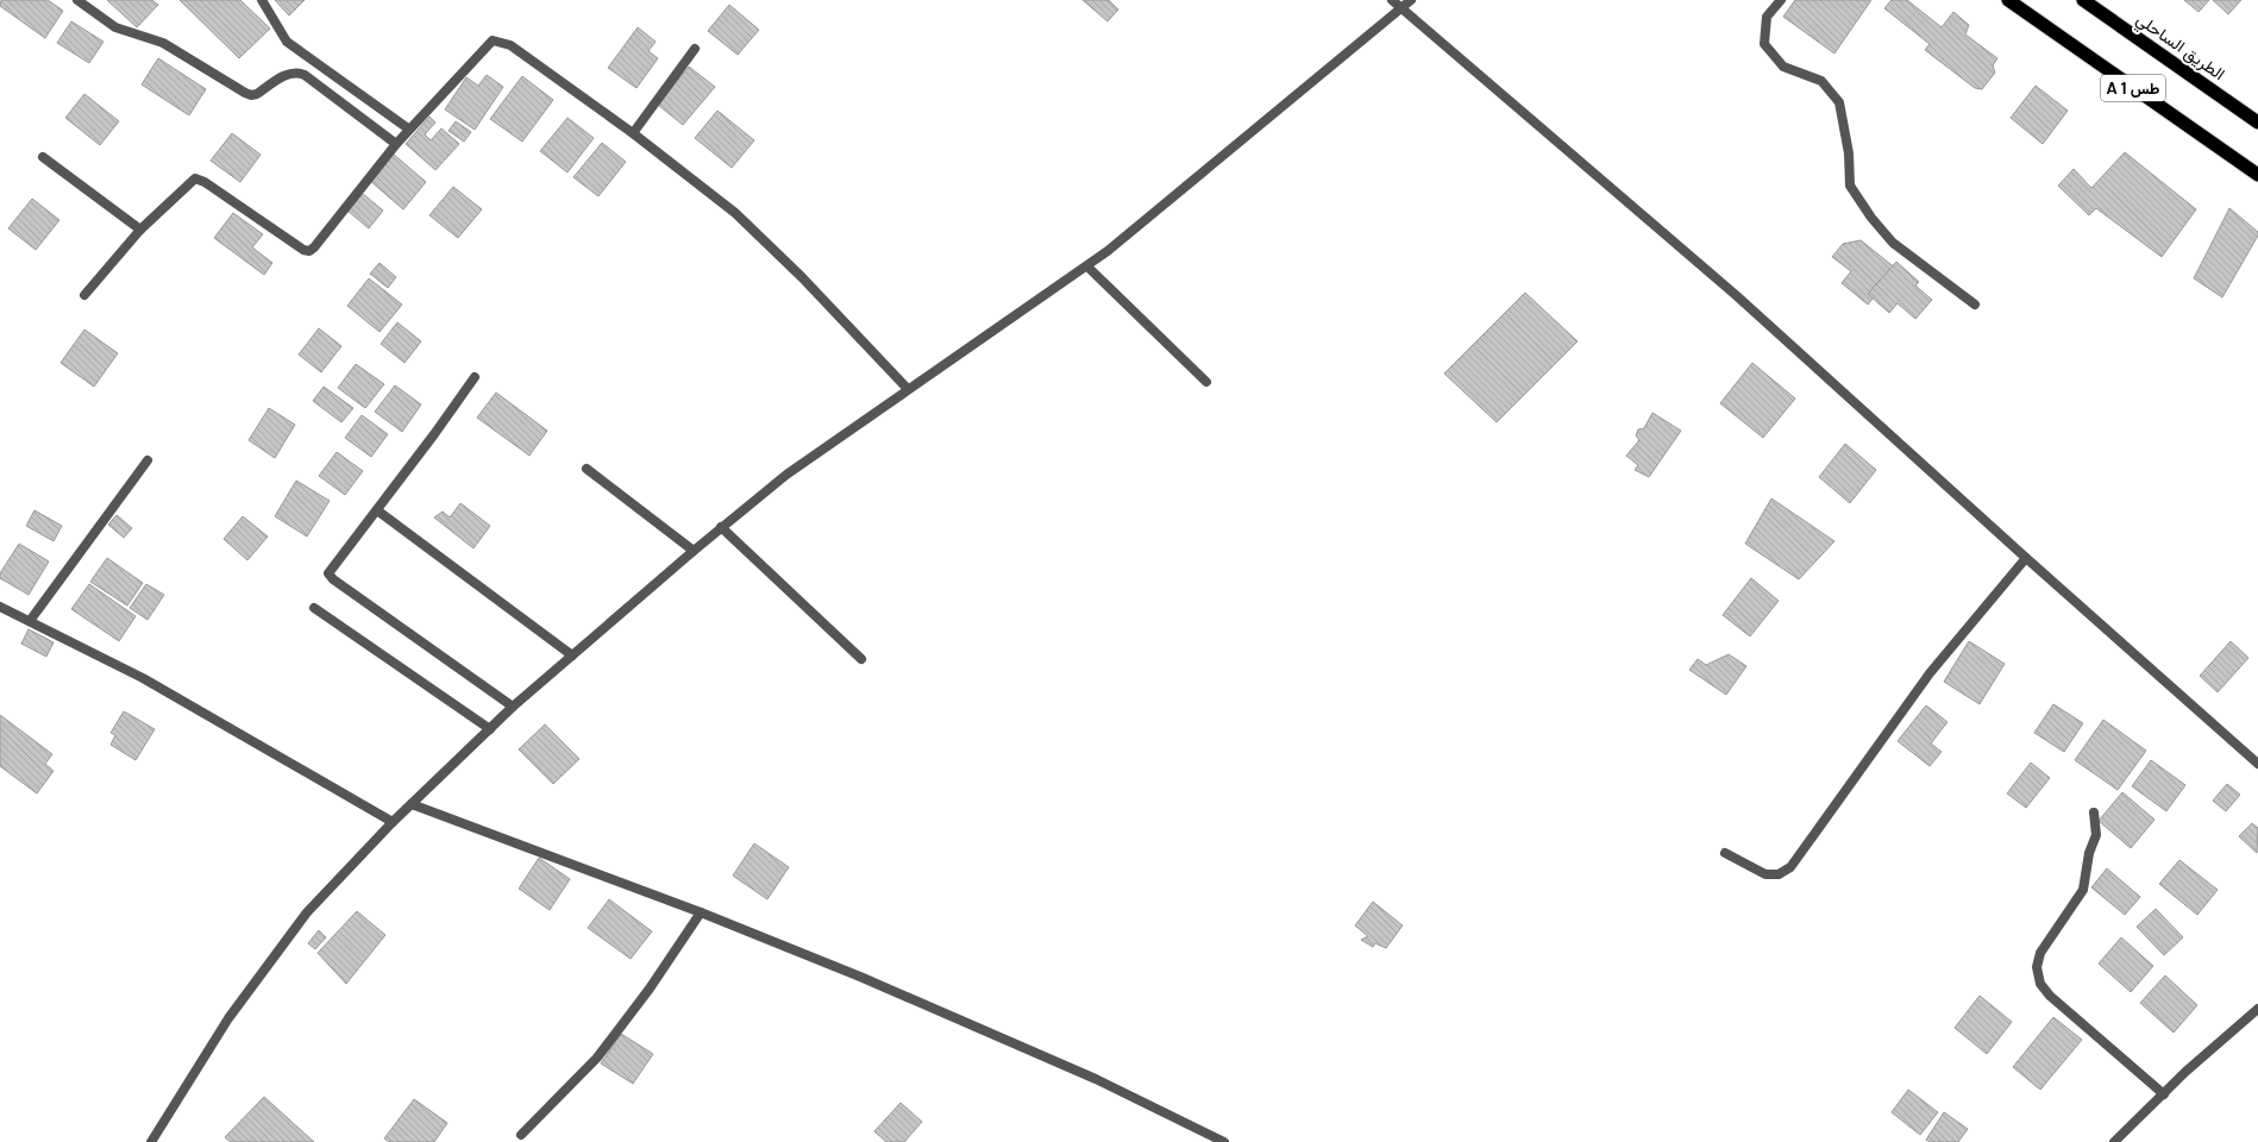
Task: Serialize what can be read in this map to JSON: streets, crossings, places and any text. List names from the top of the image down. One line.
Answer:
{"streets":{"highway":["الطريق الساحلي","A 1 طس"]}}
